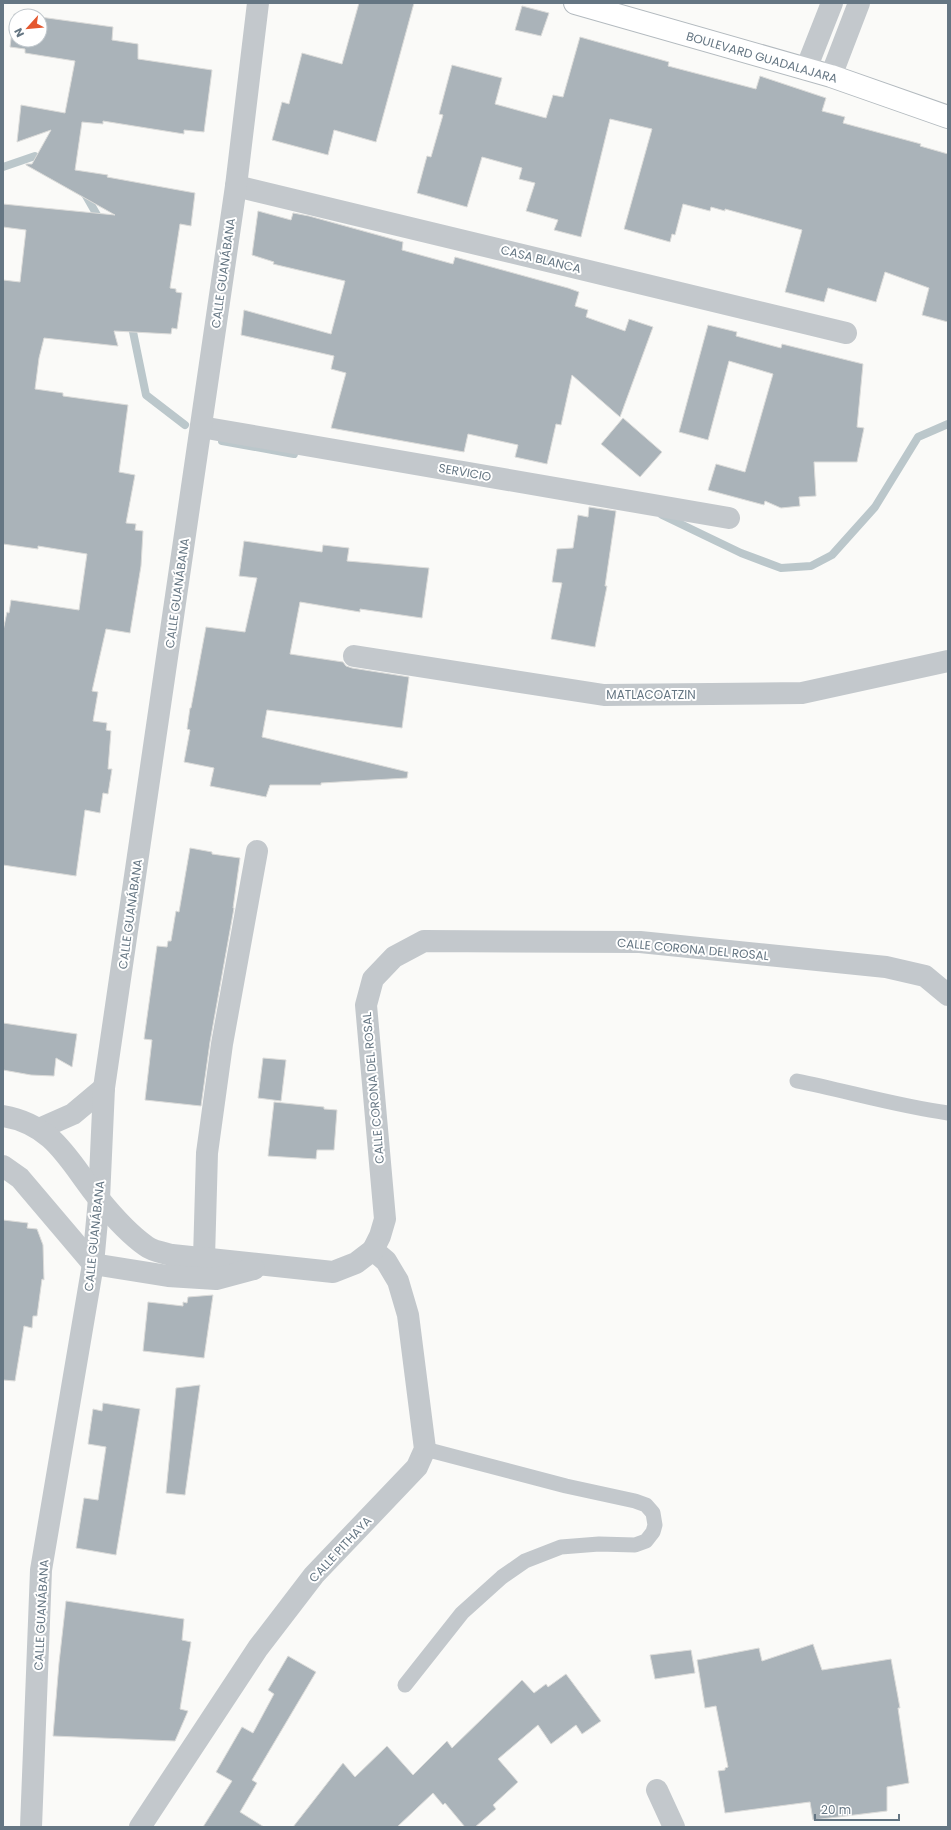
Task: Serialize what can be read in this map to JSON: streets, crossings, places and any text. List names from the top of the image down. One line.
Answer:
{"streets":{"main road":["BOULEVARD GUADALAJARA"],"street":["CASA BLANCA","CALLE GUANÁBANA","SERVICIO","MATLACOATZIN","CALLE CORONA DEL ROSAL","CALLE PITHAYA"]},"crossings":[["CASA BLANCA","CALLE GUANÁBANA"],["CALLE GUANÁBANA","SERVICIO"],["CALLE GUANÁBANA","CALLE CORONA DEL ROSAL"]],"scale_bar":"20 m","north":"bottom left"}
